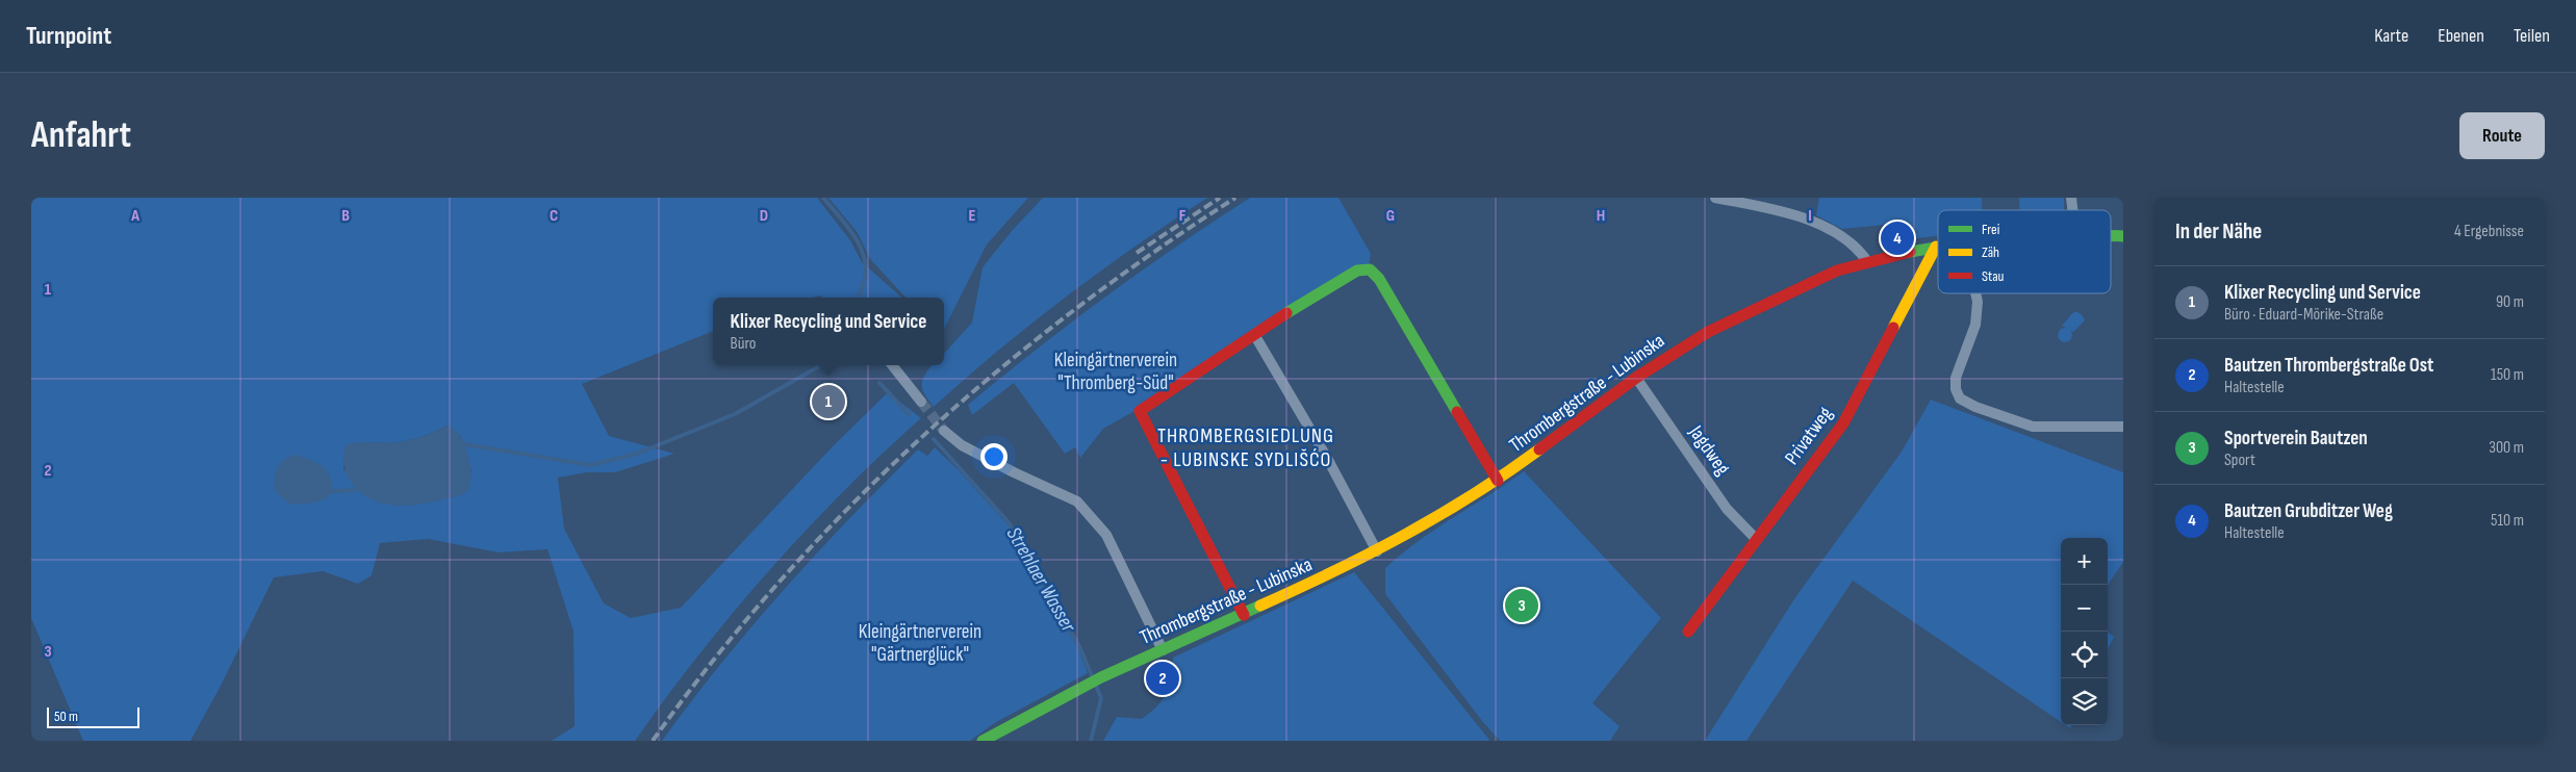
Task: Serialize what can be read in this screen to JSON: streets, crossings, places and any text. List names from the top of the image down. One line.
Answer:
{"streets":{"street":["Thrombergstraße - Lubinska","Privatweg","Jagdweg"]},"crossings":[["Thrombergstraße - Lubinska","Privatweg"],["Thrombergstraße - Lubinska","Jagdweg"],["Privatweg","Jagdweg"]],"districts":["THROMBERGSIEDLUNG - LUBINSKE SYDLIŠĆO"],"water":["Strehlaer Wasser"],"parks":["Kleingärtnerverein \"Thromberg-Süd\"","Kleingärtnerverein \"Gärtnerglück\""],"legend":["Frei","Zäh","Stau"],"scale_bar":"50 m","page":{"header":"Turnpoint","nav":["Karte","Ebenen","Teilen"],"buttons":"Route","title":"Anfahrt","heading":["In der Nähe","4 Ergebnisse"],"pins":["4","1","3","2"],"list":[{"mark":"1","name":"Klixer Recycling und Service","note":"Büro · Eduard-Mörike-Straße","value":"90 m"},{"mark":"2","name":"Bautzen Thrombergstraße Ost","note":"Haltestelle","value":"150 m"},{"mark":"3","name":"Sportverein Bautzen","note":"Sport","value":"300 m"},{"mark":"4","name":"Bautzen Grubditzer Weg","note":"Haltestelle","value":"510 m"}],"popup":["Klixer Recycling und Service","Büro"],"map_buttons":["+","−"],"scale":"50 m"},"grid":{"columns":["A","B","C","D","E","F","G","H","I"],"rows":["1","2","3"]}}
